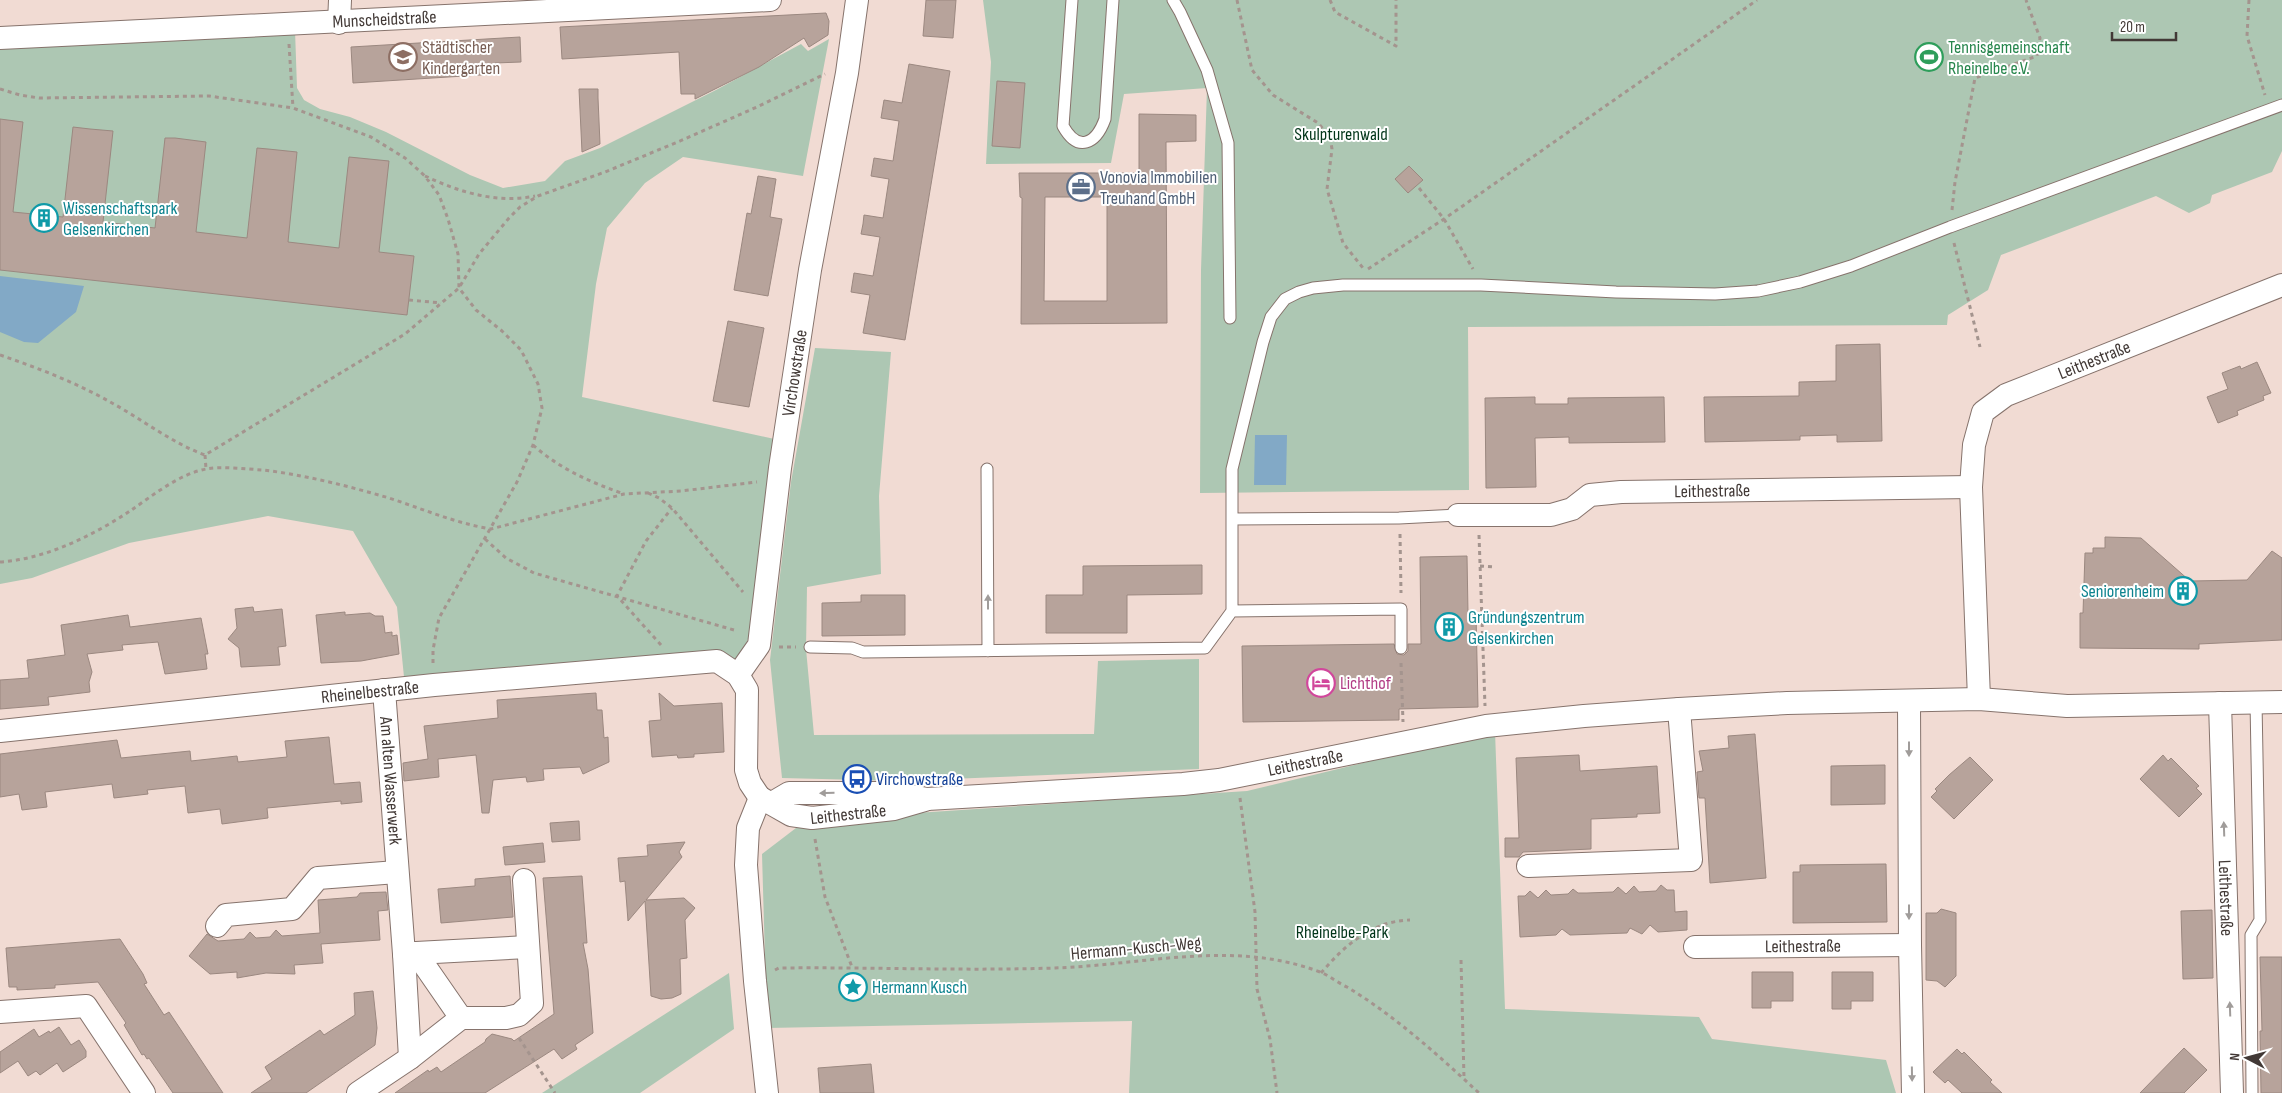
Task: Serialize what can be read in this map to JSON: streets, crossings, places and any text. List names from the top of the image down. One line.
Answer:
{"streets":{"street":["Munscheidstraße","Leithestraße","Virchowstraße","Rheinelbestraße","Am alten Wasserwerk"],"path":["Hermann-Kusch-Weg"]},"crossings":[["Virchowstraße","Rheinelbestraße"],["Rheinelbestraße","Am alten Wasserwerk"]],"parks":["Skulpturenwald","Rheinelbe-Park"],"places":{"school or university":["Städtischer Kindergarten"],"sports":["Tennisgemeinschaft Rheinelbe e.V."],"office":["Vonovia Immobilien Treuhand GmbH"],"building":["Wissenschaftspark Gelsenkirchen","Seniorenheim","Gründungszentrum Gelsenkirchen"],"hotel":["Lichthof"],"bus stop":["Virchowstraße"],"place":["Hermann Kusch"]},"scale_bar":"20 m","north":"left"}
